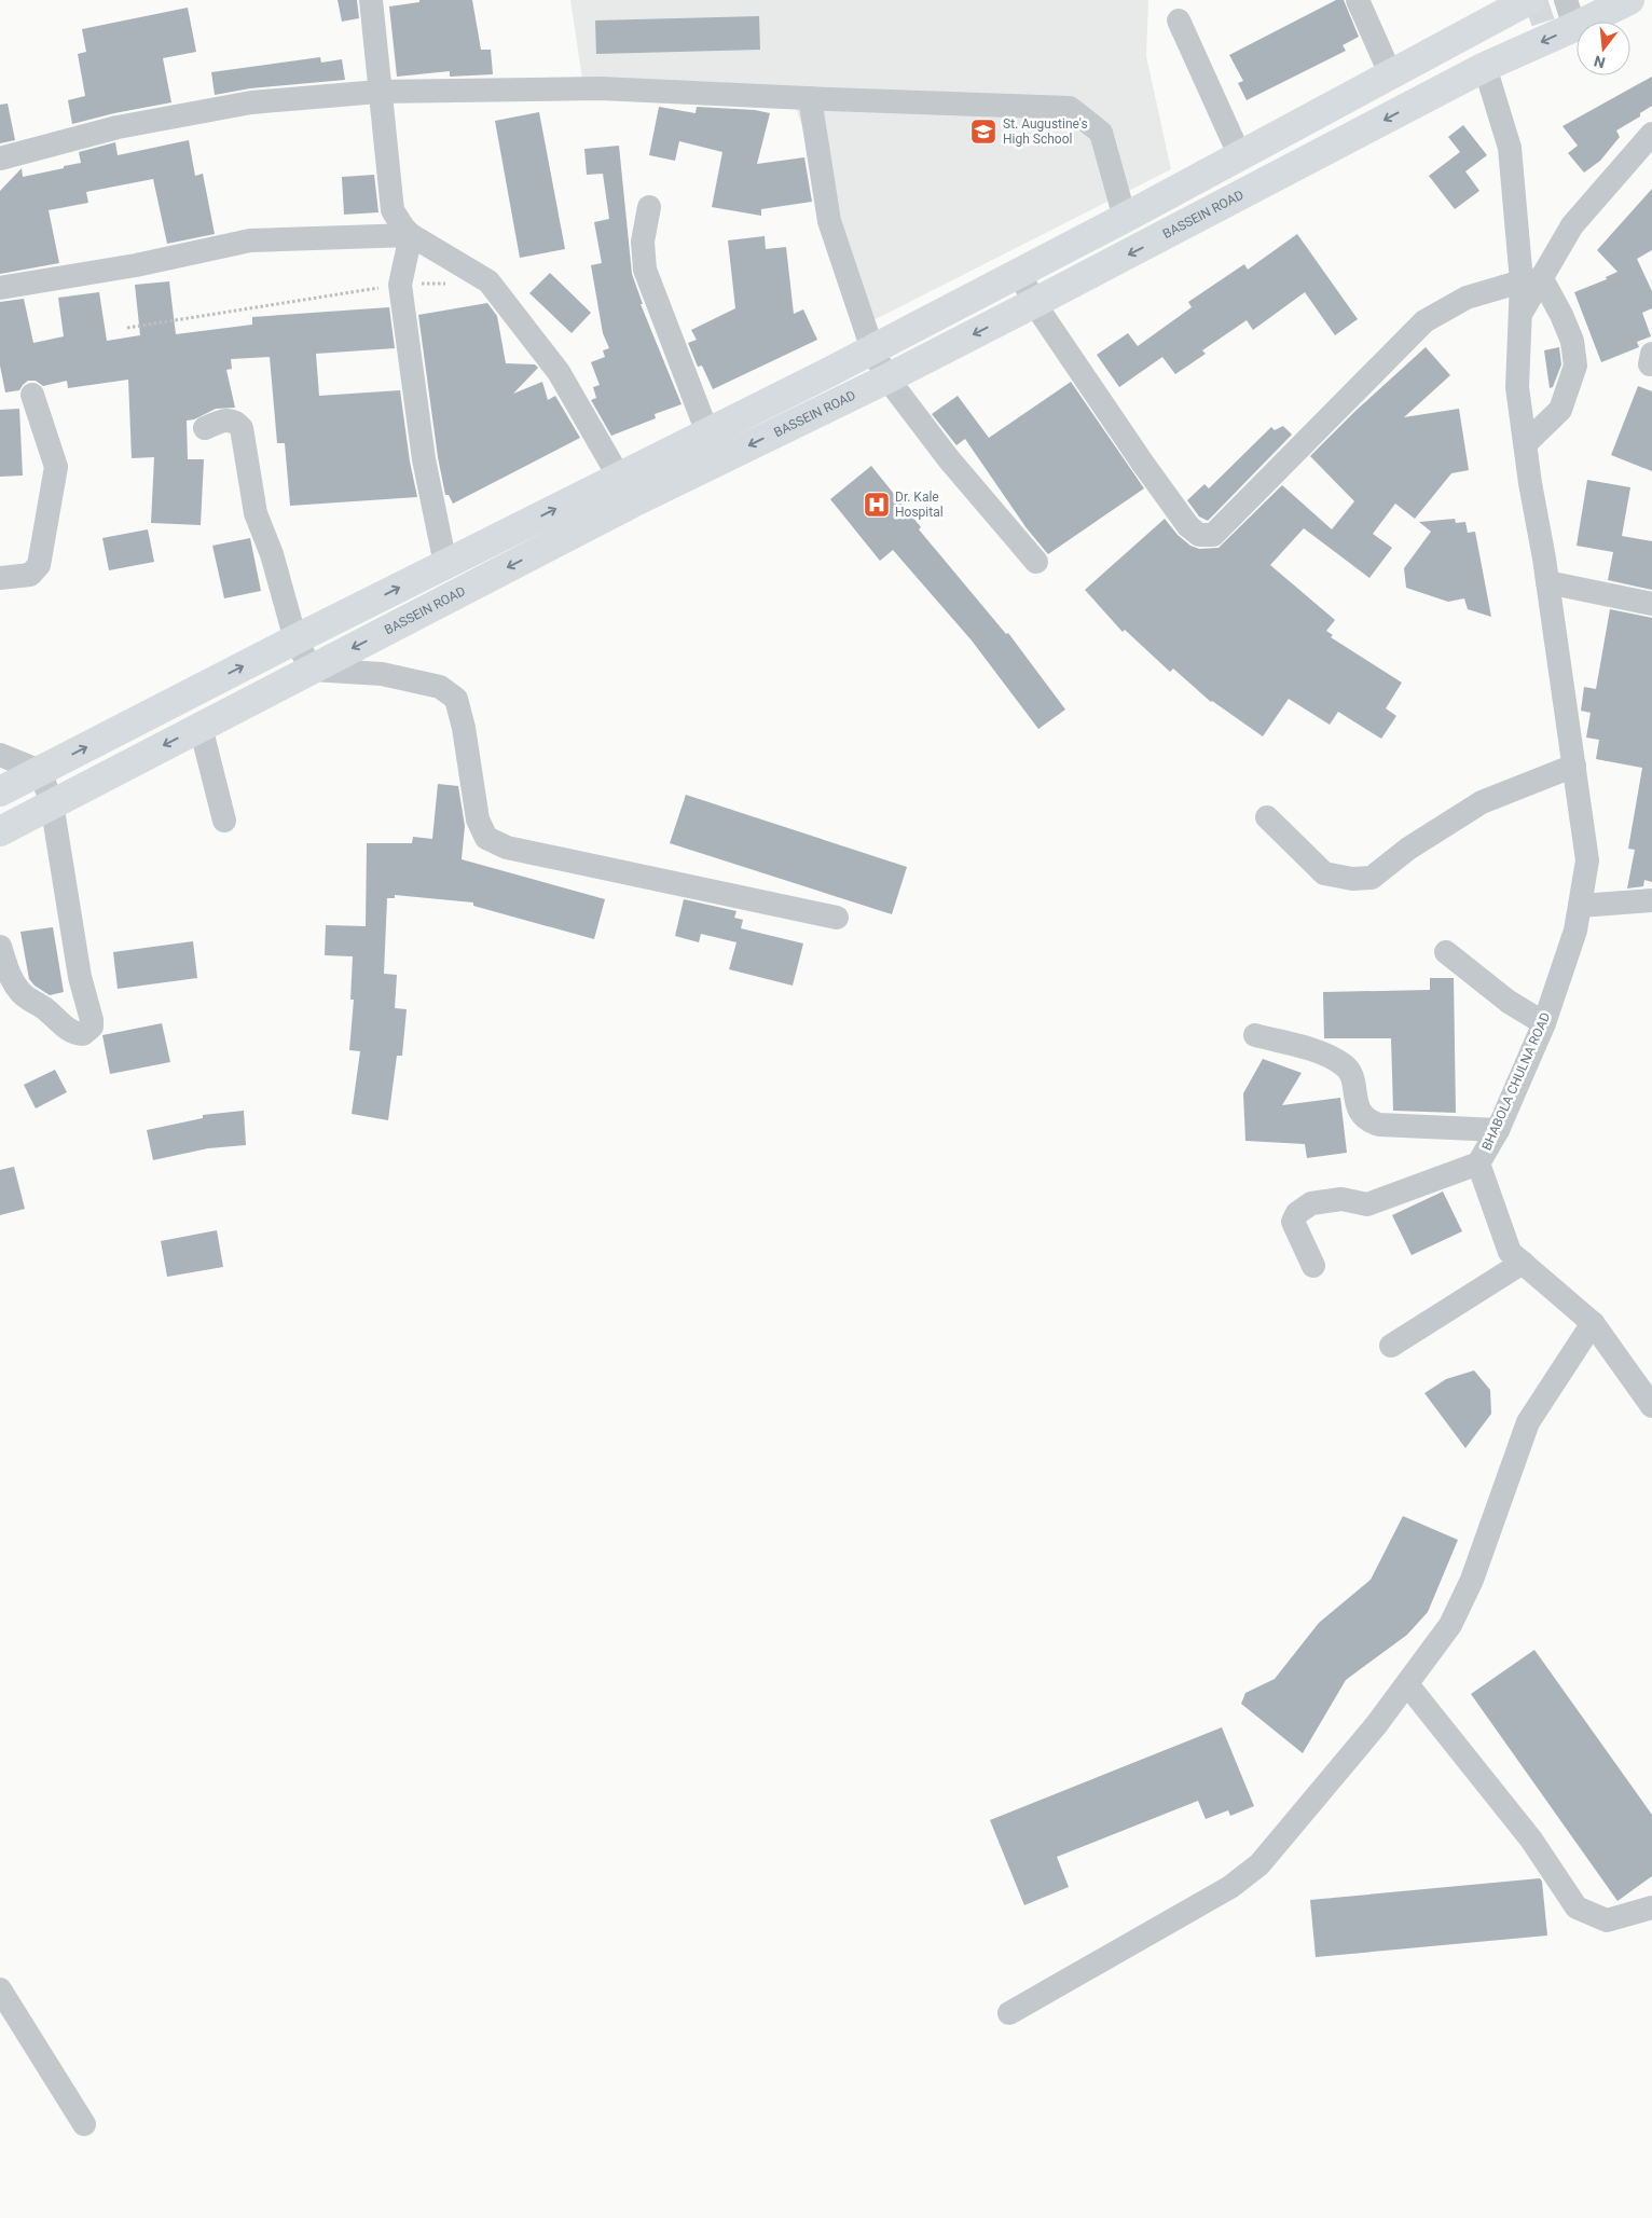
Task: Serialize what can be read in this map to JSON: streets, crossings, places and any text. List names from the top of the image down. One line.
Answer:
{"streets":{"main road":["BASSEIN ROAD"],"street":["BHABOLA CHULNA ROAD"]},"places":{"school or university":["St. Augustine's High School"],"hospital":["Dr. Kale Hospital"]},"north":"bottom"}
